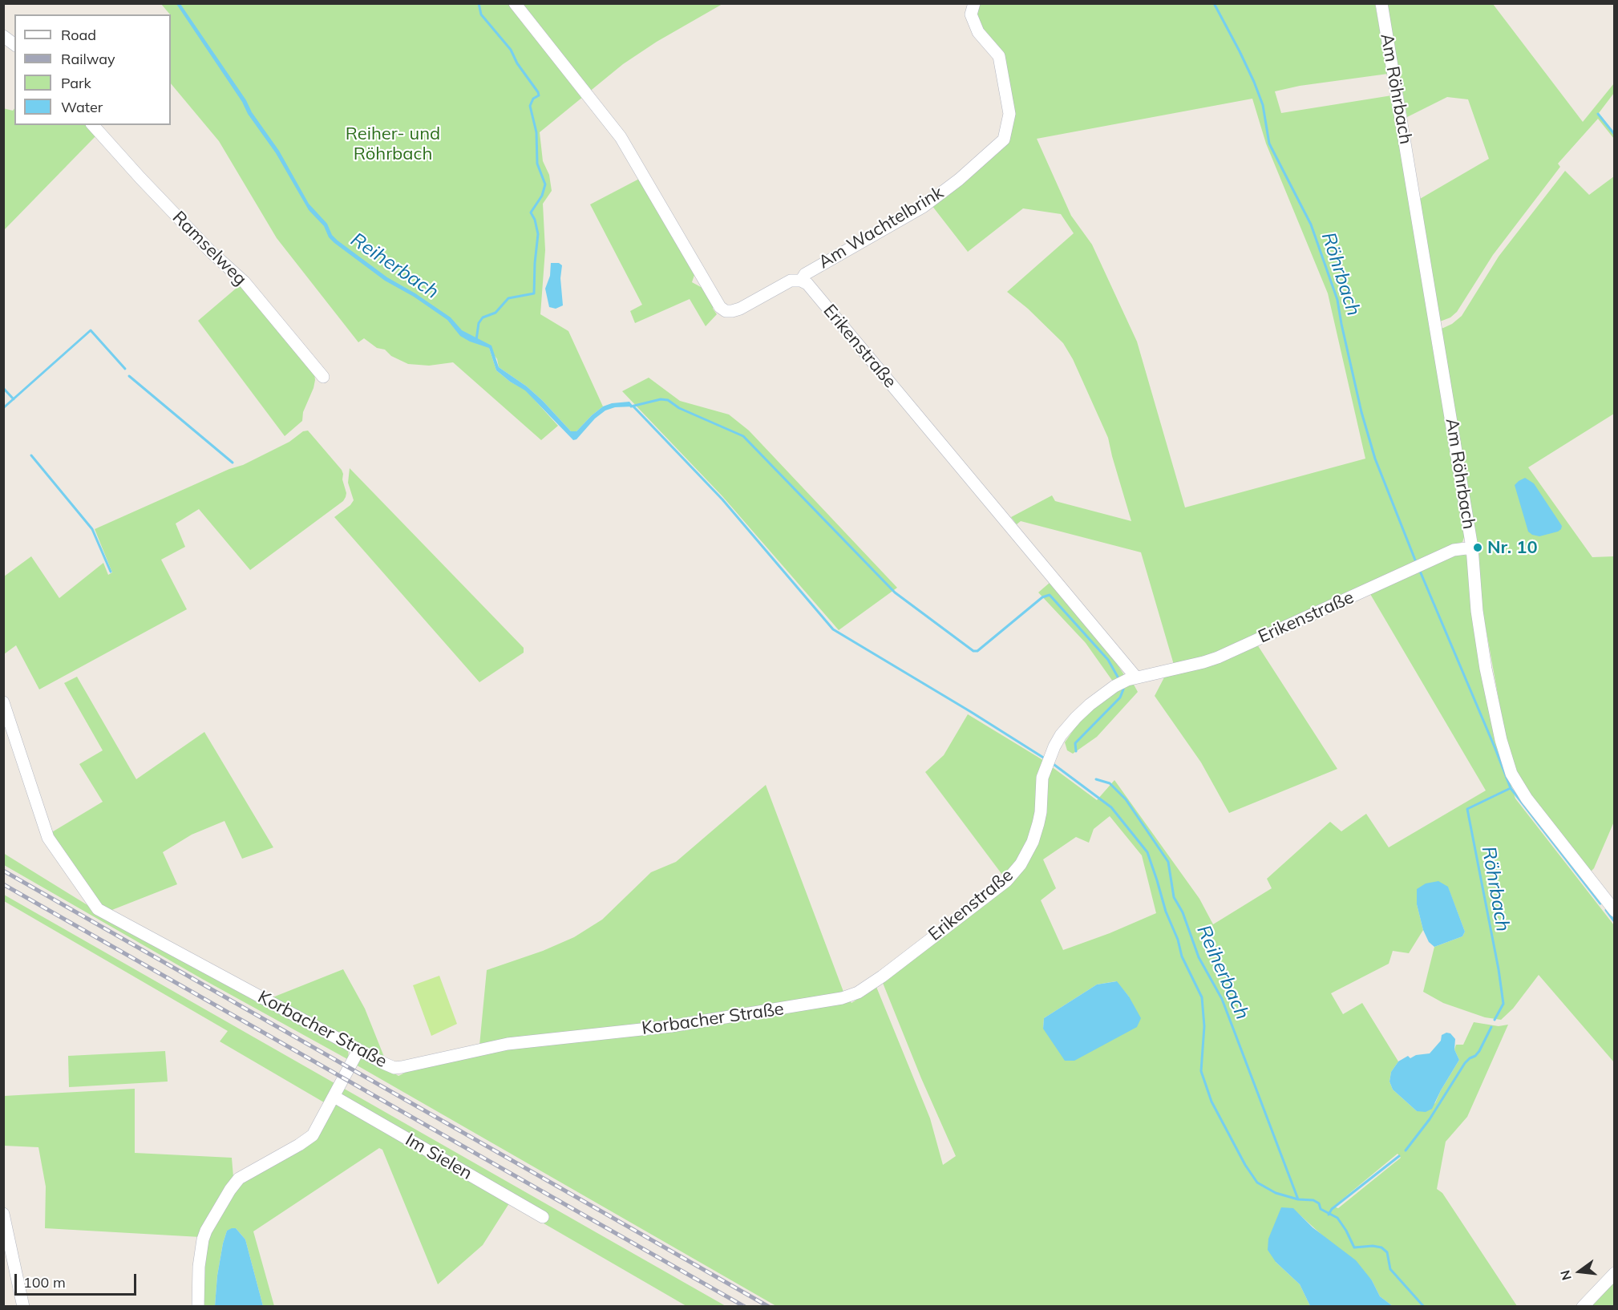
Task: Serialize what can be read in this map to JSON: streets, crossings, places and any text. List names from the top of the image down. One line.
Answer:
{"streets":{"street":["Am Röhrbach","Am Wachtelbrink","Ramselweg","Erikenstraße","Korbacher Straße","Im Sielen"]},"crossings":[["Am Röhrbach","Erikenstraße"],["Am Wachtelbrink","Erikenstraße"],["Erikenstraße","Korbacher Straße"]],"water":["Reiherbach","Röhrbach"],"parks":["Reiher- und Röhrbach"],"places":["Nr. 10"],"legend":["Road","Railway","Park","Water"],"scale_bar":"100 m","north":"left"}
